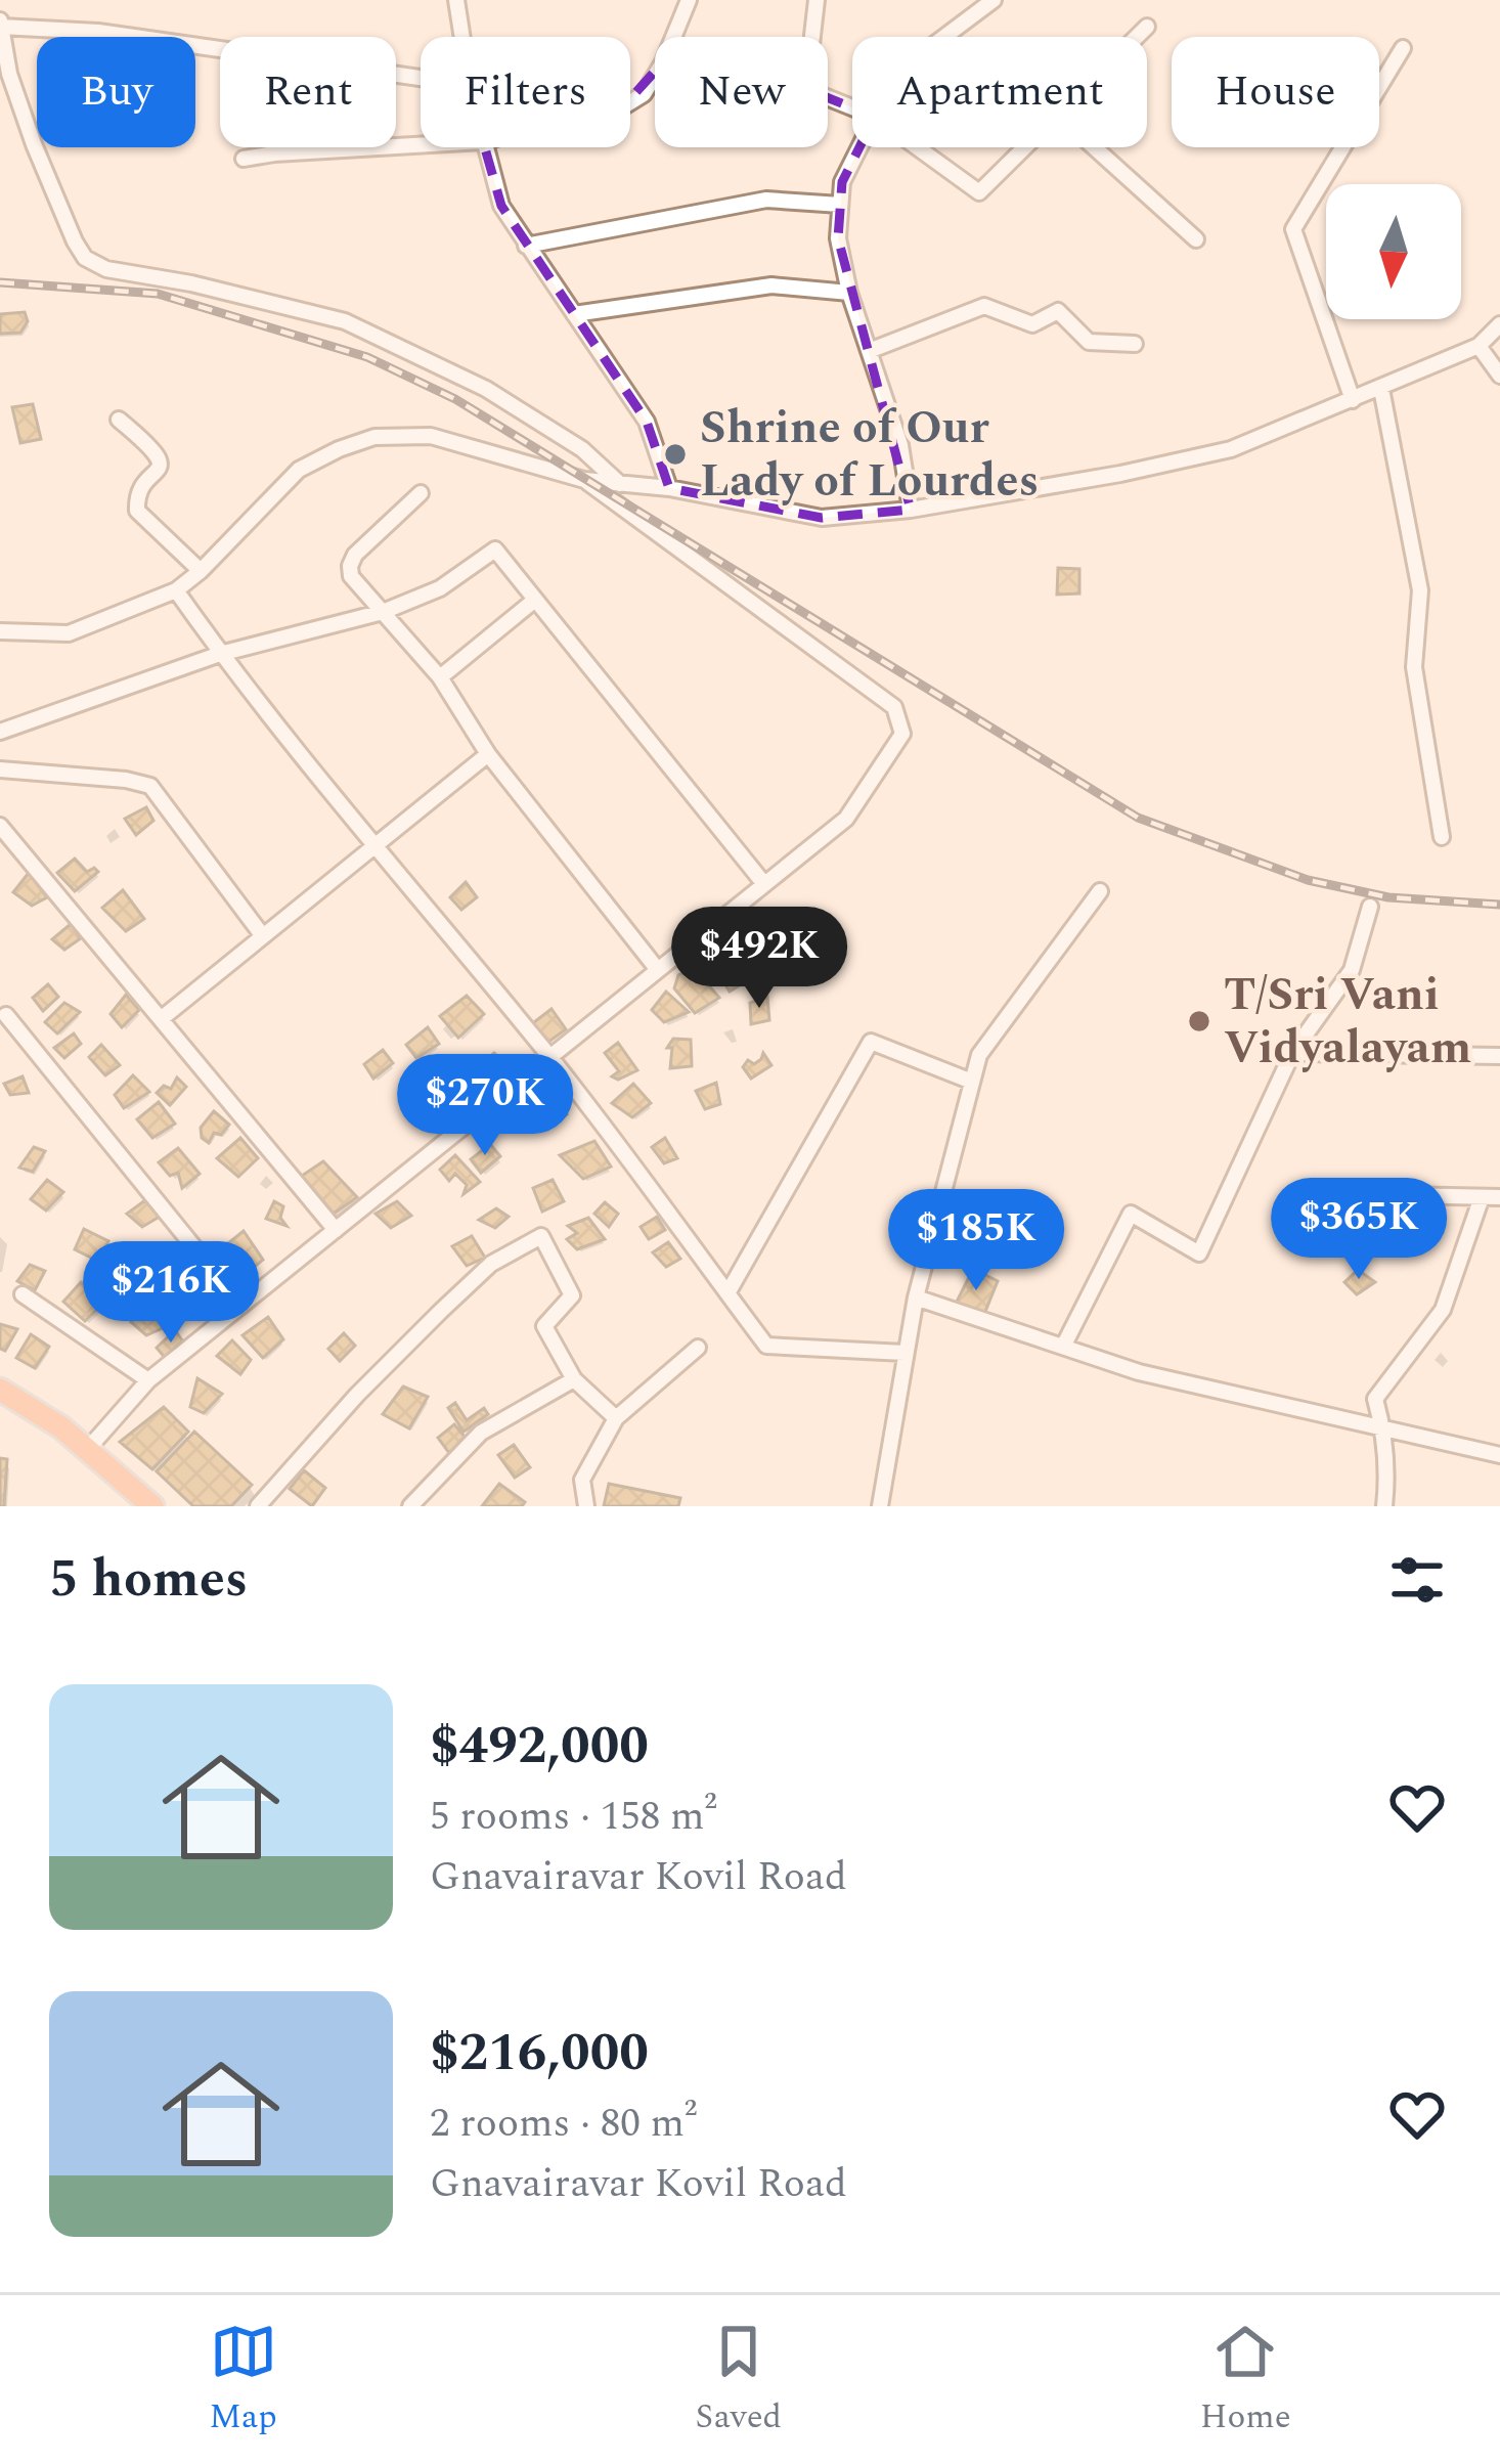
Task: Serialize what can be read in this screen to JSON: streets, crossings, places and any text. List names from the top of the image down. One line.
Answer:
{"places":["Shrine of Our Lady of Lourdes","T/Sri Vani Vidyalayam"],"north":"bottom","page":{"chip":["Buy","Rent","Filters","New","Apartment","House"],"price":["$492K","$270K","$365K","$185K","$216K"],"heading":"5 homes","list":[{"name":"$492,000","note":"5 rooms · 158 m² · Gnavairavar Kovil Road"},{"name":"$216,000","note":"2 rooms · 80 m² · Gnavairavar Kovil Road"}],"tabs":["Map","Saved","Home"]}}
